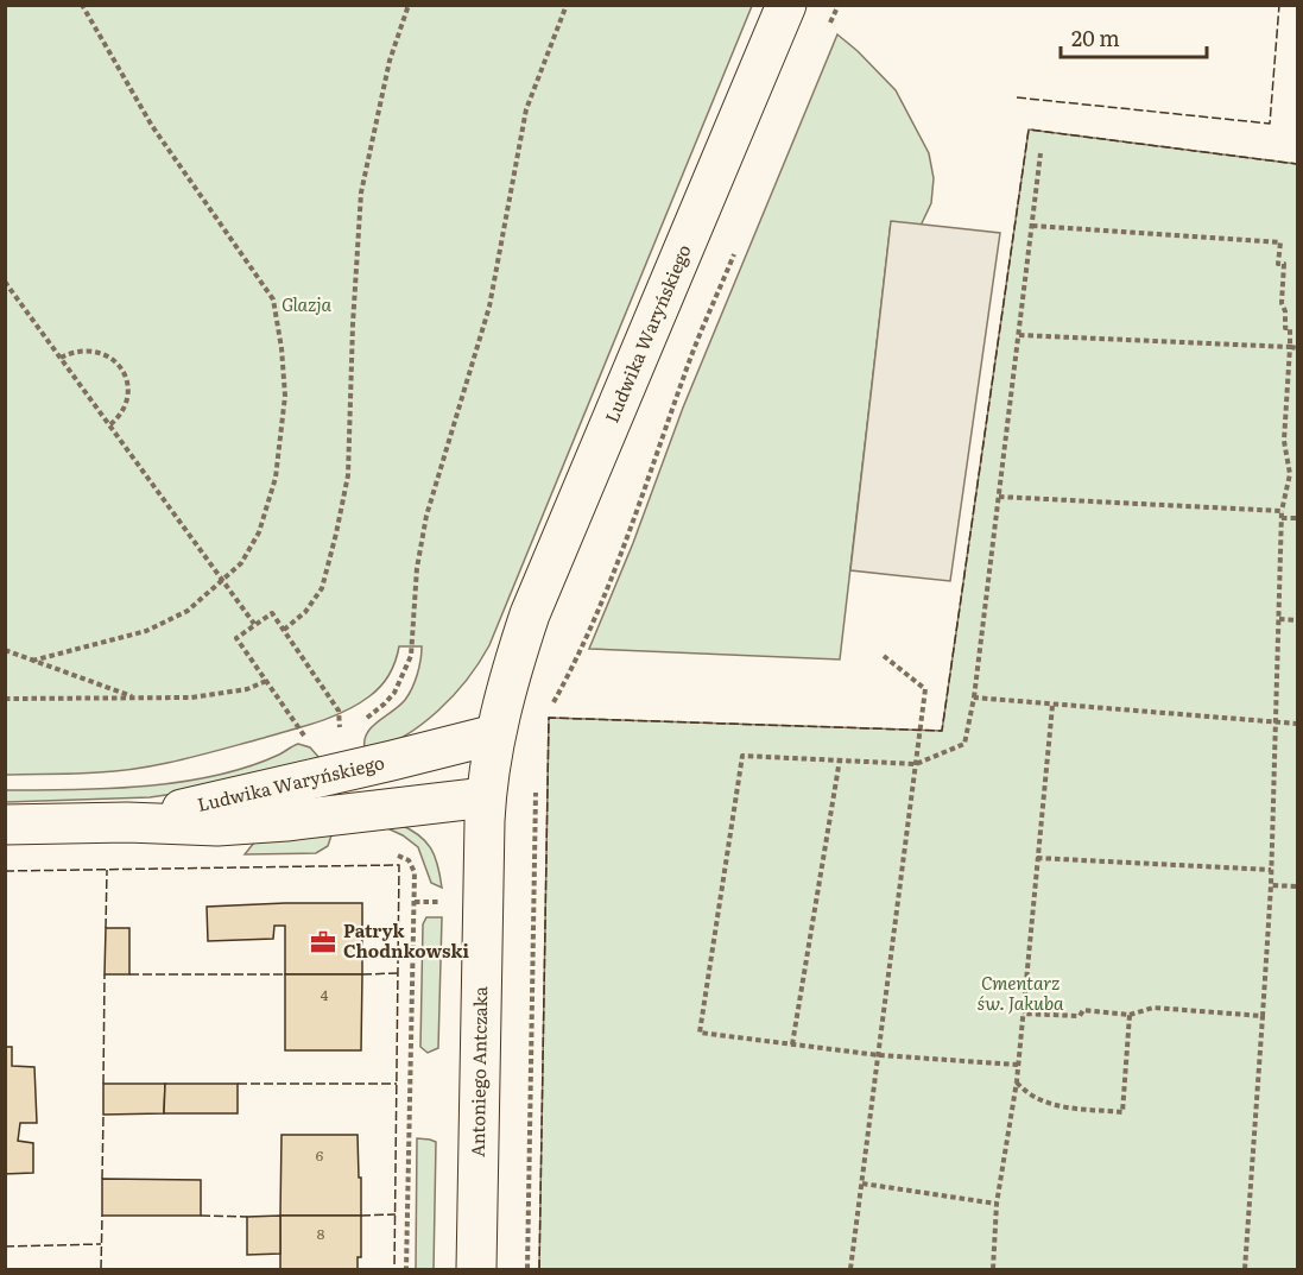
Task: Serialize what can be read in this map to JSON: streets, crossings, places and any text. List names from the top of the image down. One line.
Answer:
{"streets":{"street":["Ludwika Waryńskiego","Antoniego Antczaka"]},"crossings":[["Ludwika Waryńskiego","Antoniego Antczaka"]],"parks":["Glazja","Cmentarz św. Jakuba"],"places":{"office":["Patryk Chodnkowski"]},"house_numbers":["4","6","8"],"scale_bar":"20 m"}
